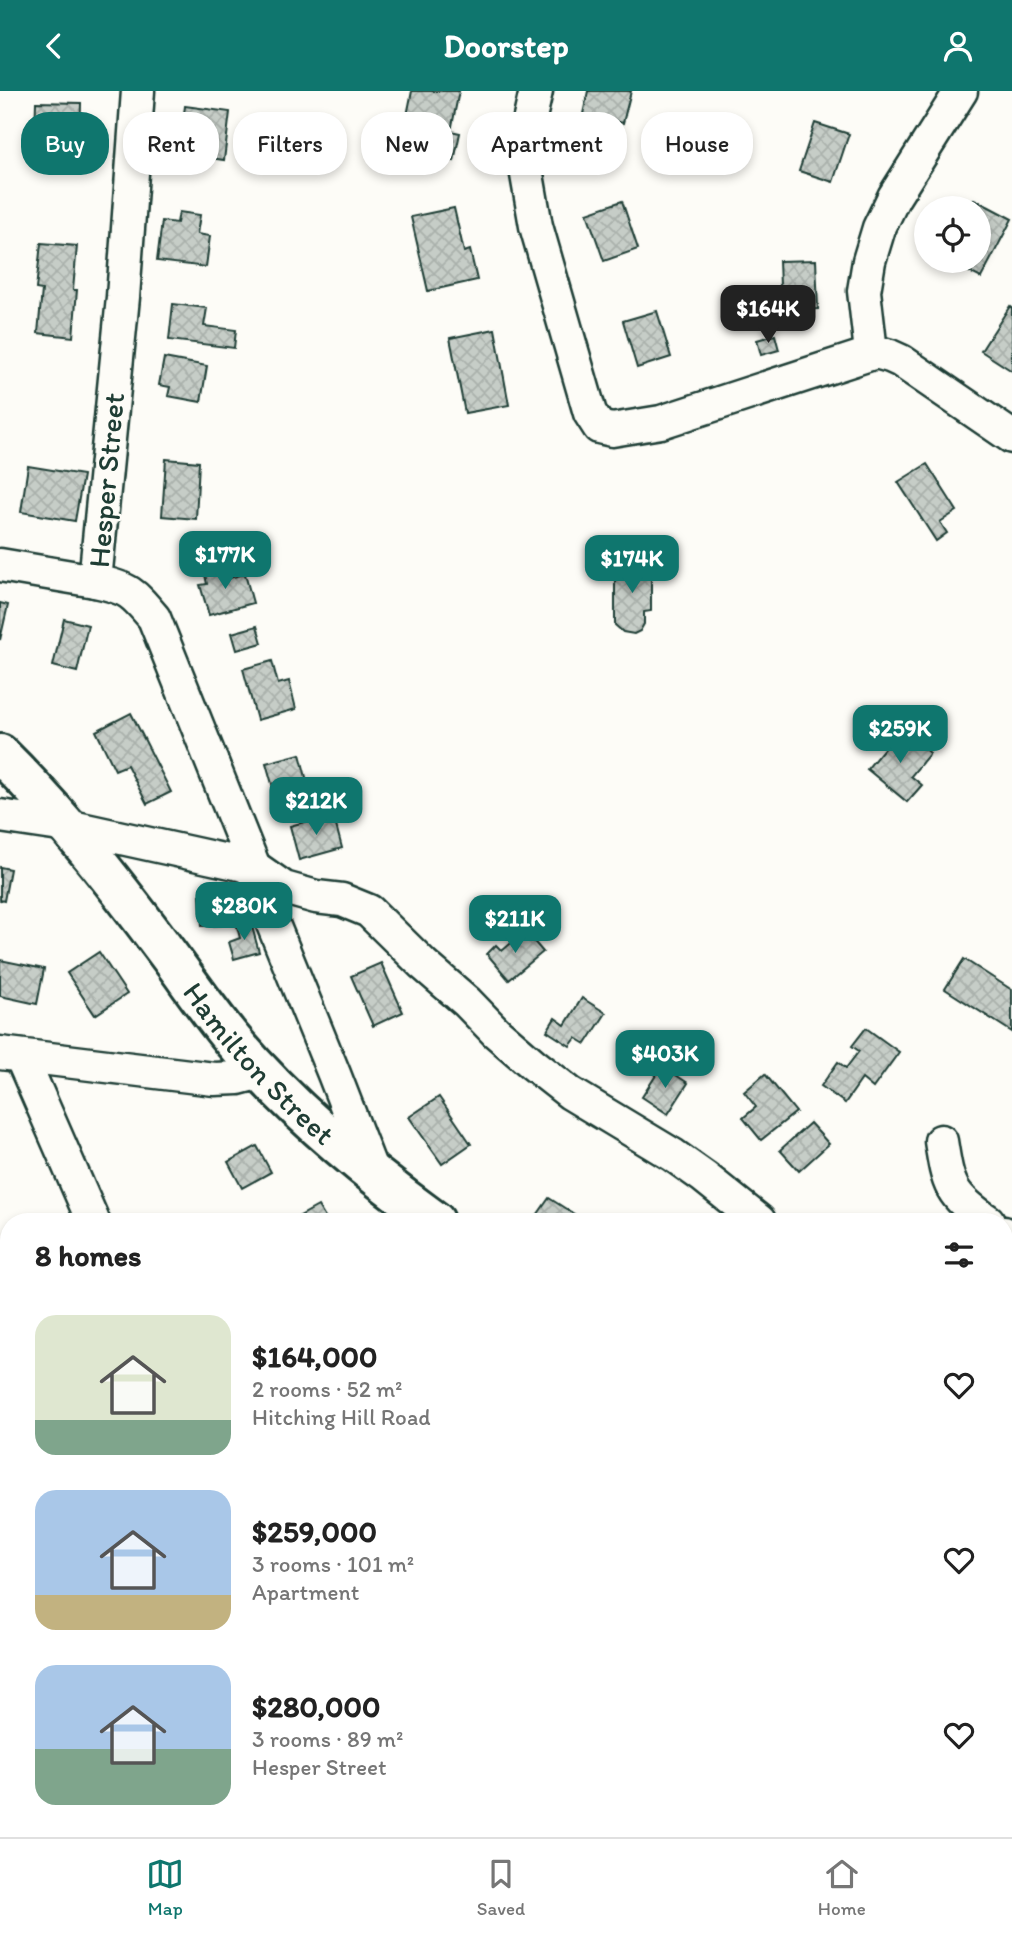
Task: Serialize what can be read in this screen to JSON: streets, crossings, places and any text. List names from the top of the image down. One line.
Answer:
{"streets":{"main road":["Hamilton Street"],"street":["Hesper Street"]},"crossings":[["Hesper Street","Hamilton Street"]],"page":{"header":"Doorstep","chip":["Buy","Rent","Filters","New","Apartment","House"],"price":["$164K","$177K","$174K","$259K","$212K","$280K","$211K","$403K"],"heading":"8 homes","list":[{"name":"$164,000","note":"2 rooms · 52 m² · Hitching Hill Road"},{"name":"$259,000","note":"3 rooms · 101 m² · Apartment"},{"name":"$280,000","note":"3 rooms · 89 m² · Hesper Street"}],"tabs":["Map","Saved","Home"]}}
